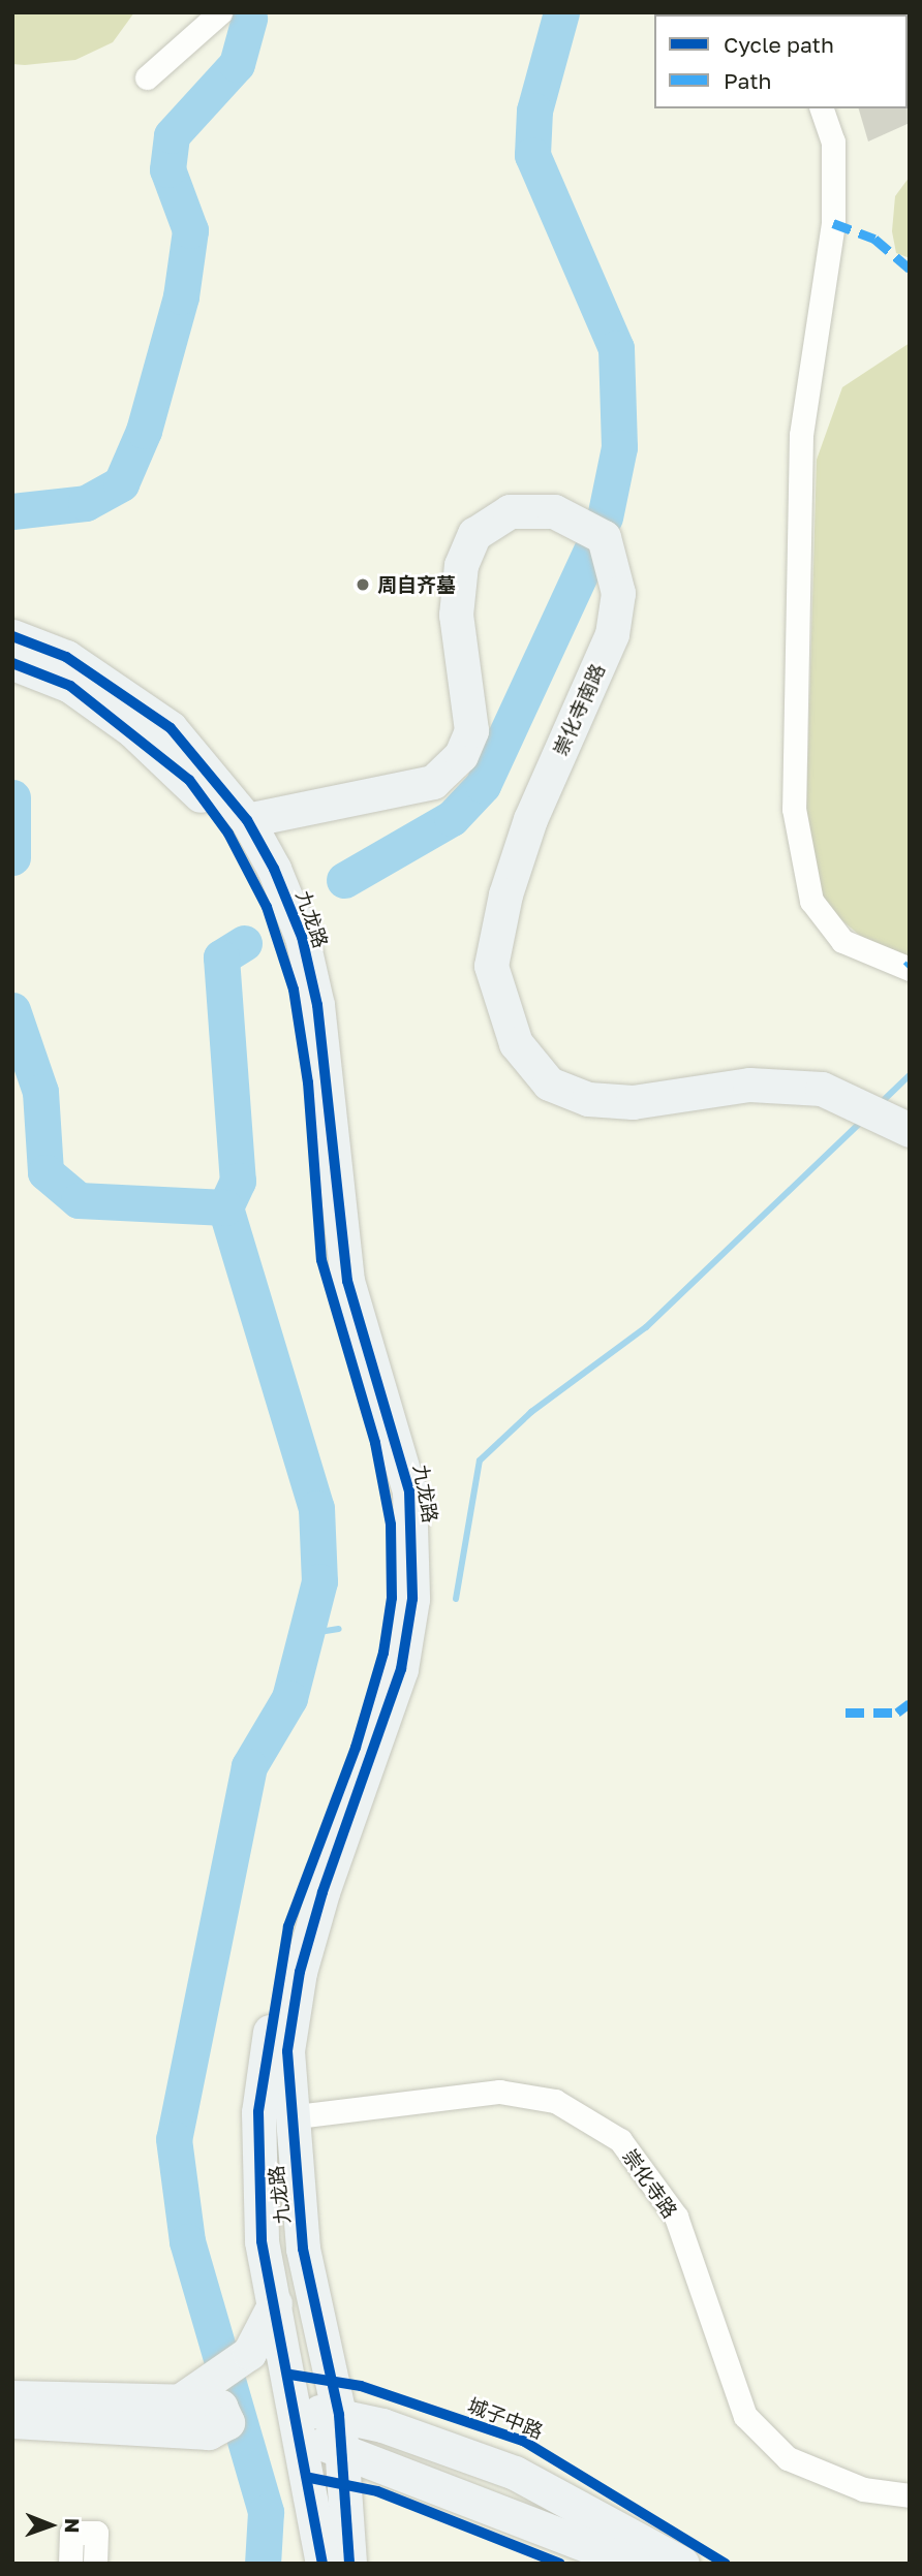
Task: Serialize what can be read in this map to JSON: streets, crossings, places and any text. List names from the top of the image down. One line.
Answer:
{"streets":{"main road":["崇化寺南路","九龙路"],"street":["崇化寺路"],"cycle path":["城子中路"]},"crossings":[["崇化寺南路","九龙路"],["九龙路","崇化寺路"]],"places":["周自齐墓"],"legend":["Cycle path","Path"],"north":"right"}
